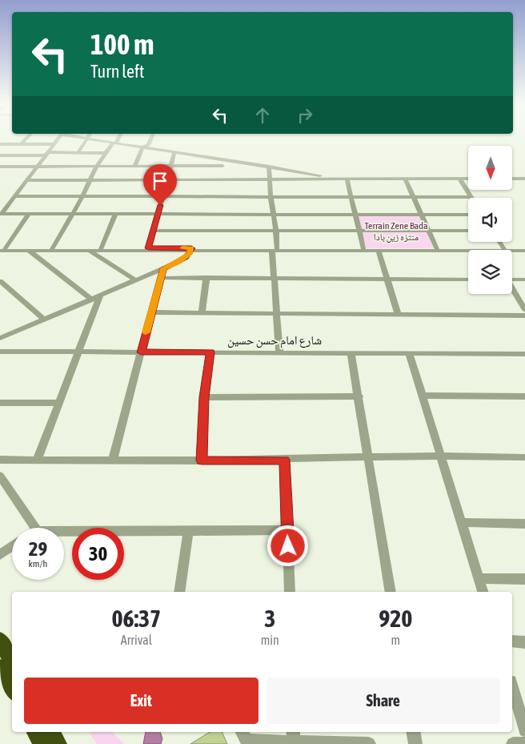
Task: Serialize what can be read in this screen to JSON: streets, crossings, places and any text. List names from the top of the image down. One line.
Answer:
{"streets":{"street":["شارع امام حسن حسين"]},"parks":["Terrain Zene Bada منتزه زين بادا"],"north":"bottom","page":{"turn":["100 m","Turn left"],"speed":"29 km/h","limit":"30","eta":["06:37","Arrival","3","min","920","m"],"buttons":["Exit","Share"]}}
